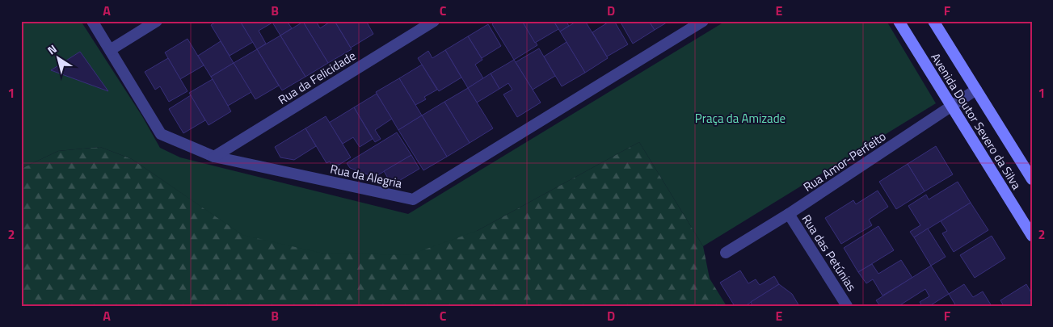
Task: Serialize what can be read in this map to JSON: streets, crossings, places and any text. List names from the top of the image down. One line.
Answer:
{"streets":{"main road":["Avenida Doutor Severo da Silva"],"street":["Rua da Felicidade","Rua Amor-Perfeito","Rua da Alegria","Rua das Petúnias"]},"crossings":[["Rua da Felicidade","Rua da Alegria"],["Avenida Doutor Severo da Silva","Rua Amor-Perfeito"],["Rua Amor-Perfeito","Rua das Petúnias"]],"parks":["Praça da Amizade"],"north":"top left","grid":{"columns":["A","B","C","D","E","F"],"rows":["1","2"]}}
